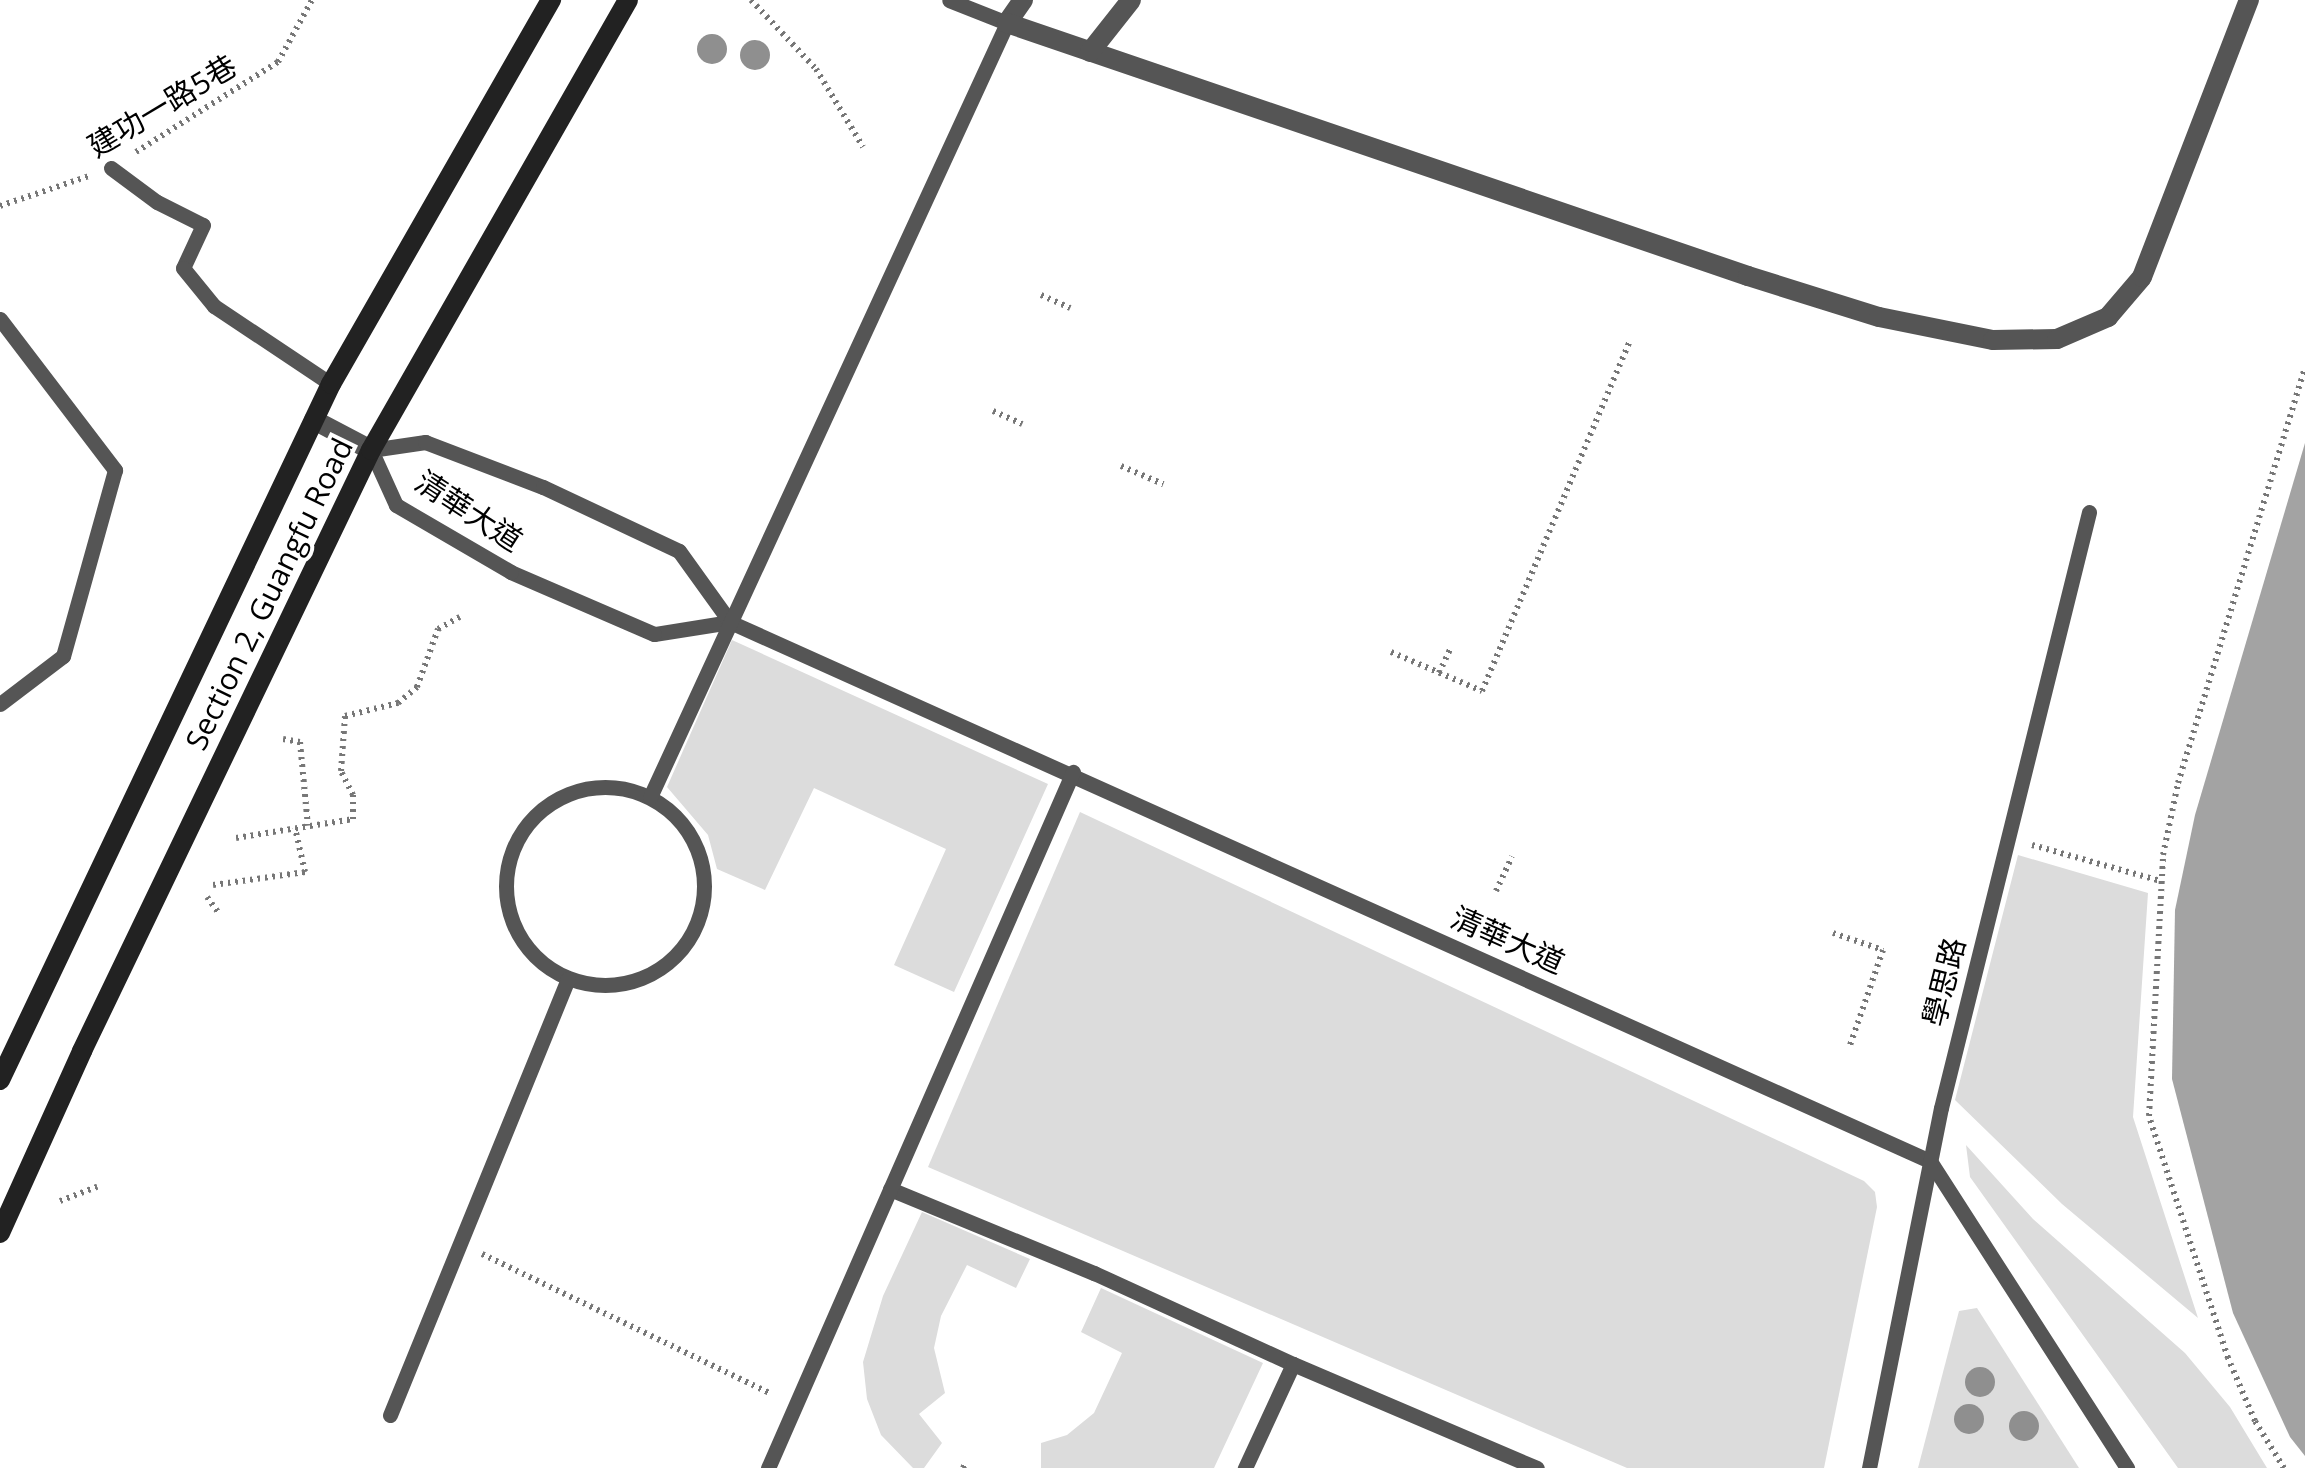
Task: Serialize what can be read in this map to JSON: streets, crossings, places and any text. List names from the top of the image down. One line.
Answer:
{"streets":{"main road":["Section 2, Guangfu Road"],"lane":["清華大道","學思路"],"path":["建功一路5巷"]},"crossings":[["清華大道","Section 2, Guangfu Road"],["清華大道","學思路"]]}
